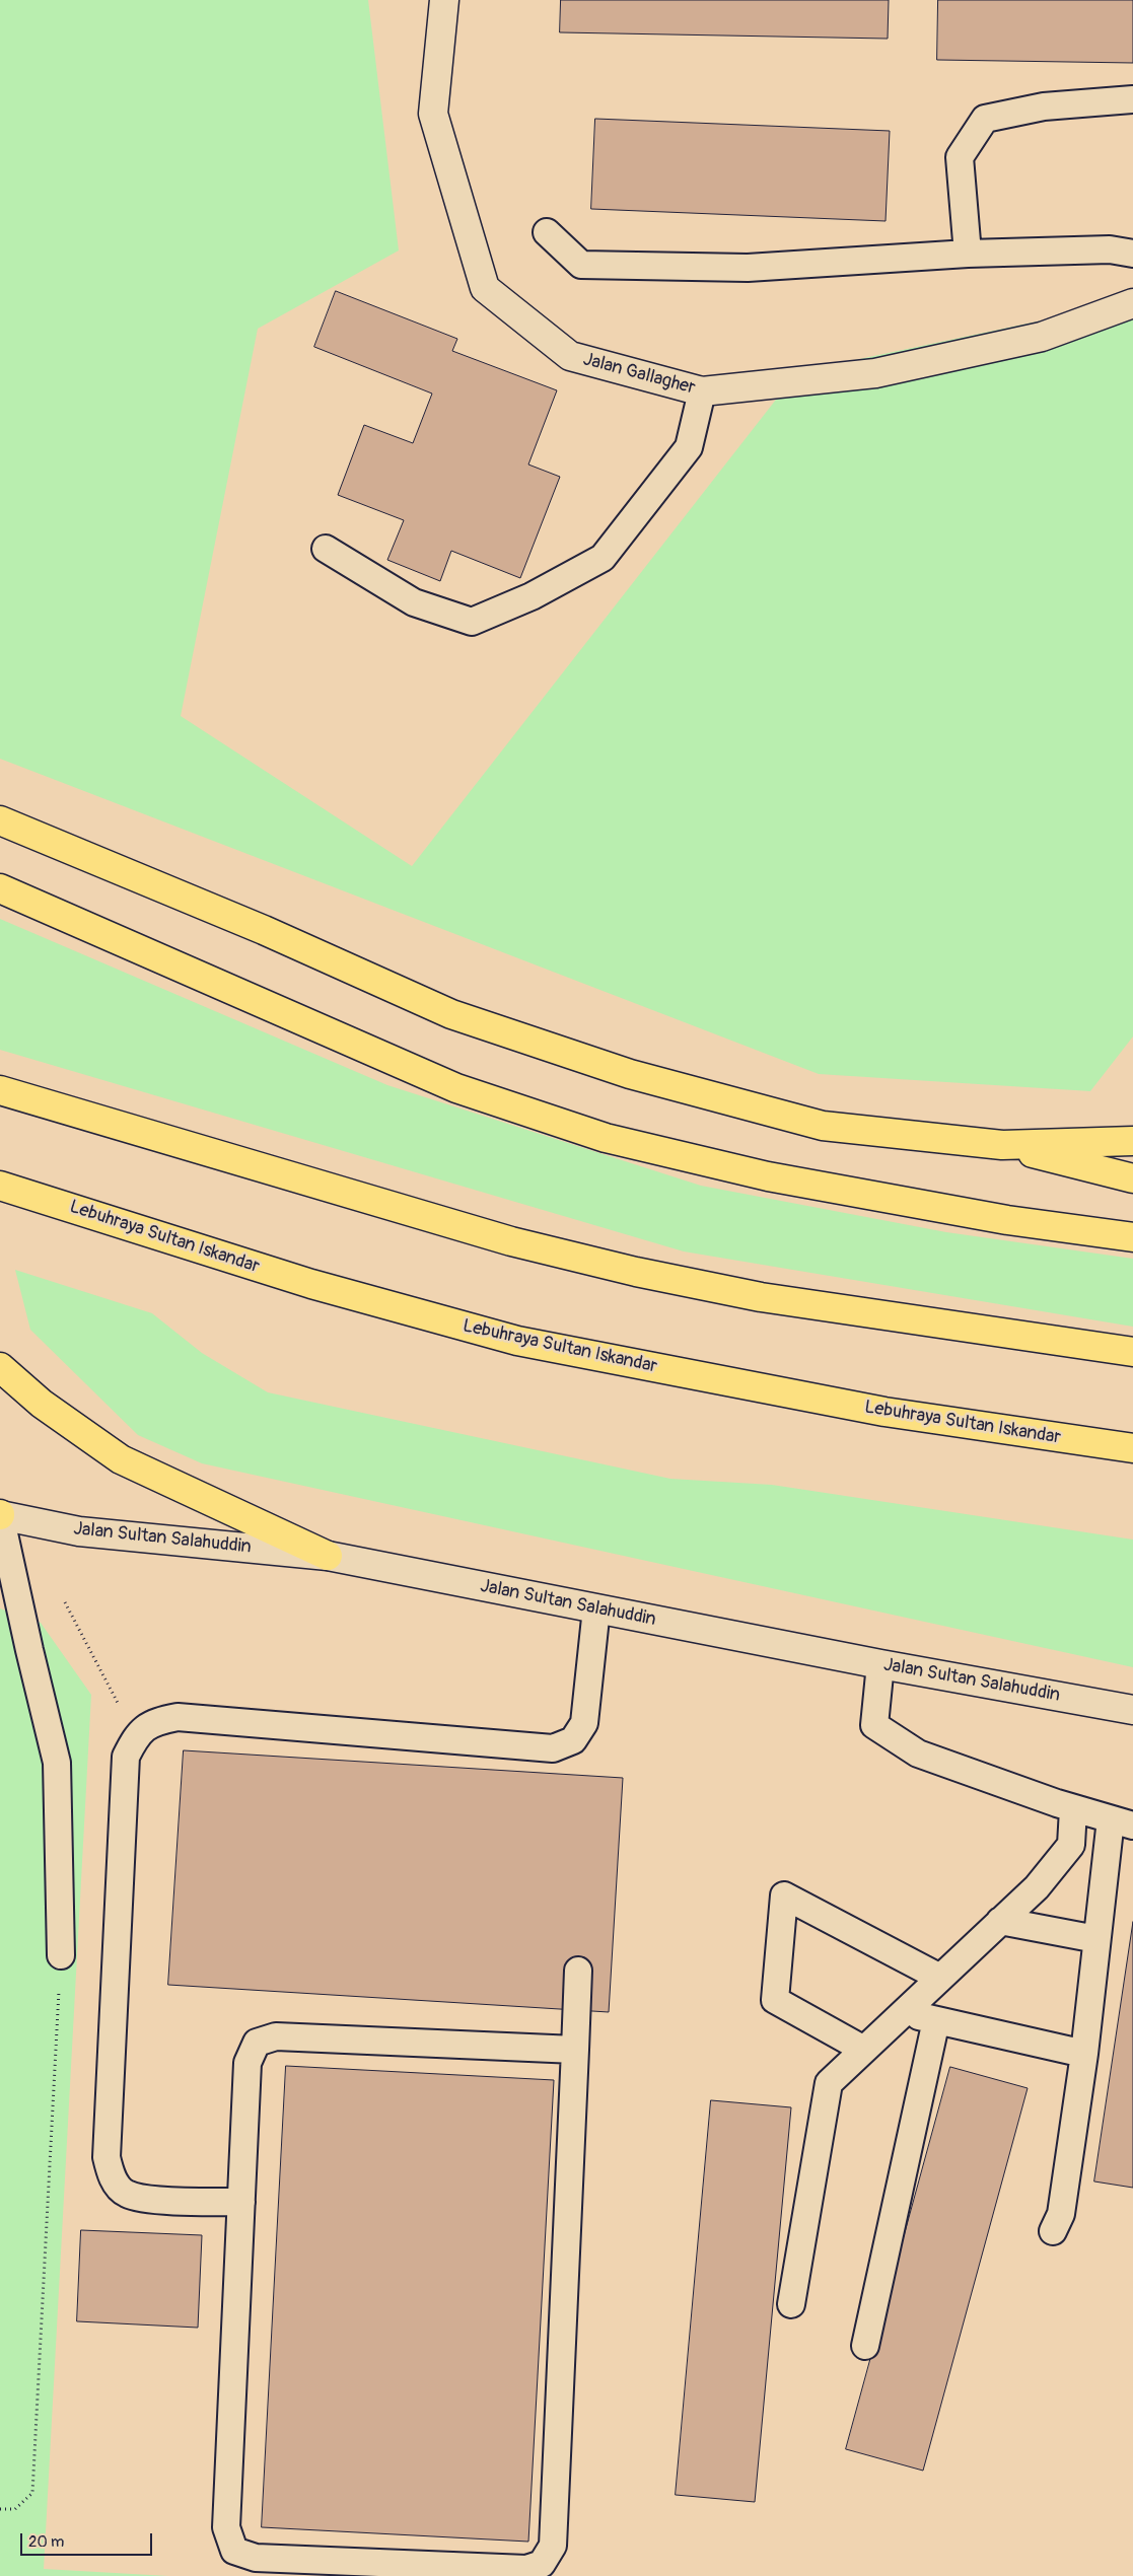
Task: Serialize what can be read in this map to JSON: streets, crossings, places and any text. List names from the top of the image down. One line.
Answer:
{"streets":{"main road":["Lebuhraya Sultan Iskandar"],"street":["Jalan Gallagher","Jalan Sultan Salahuddin"]},"scale_bar":"20 m"}
